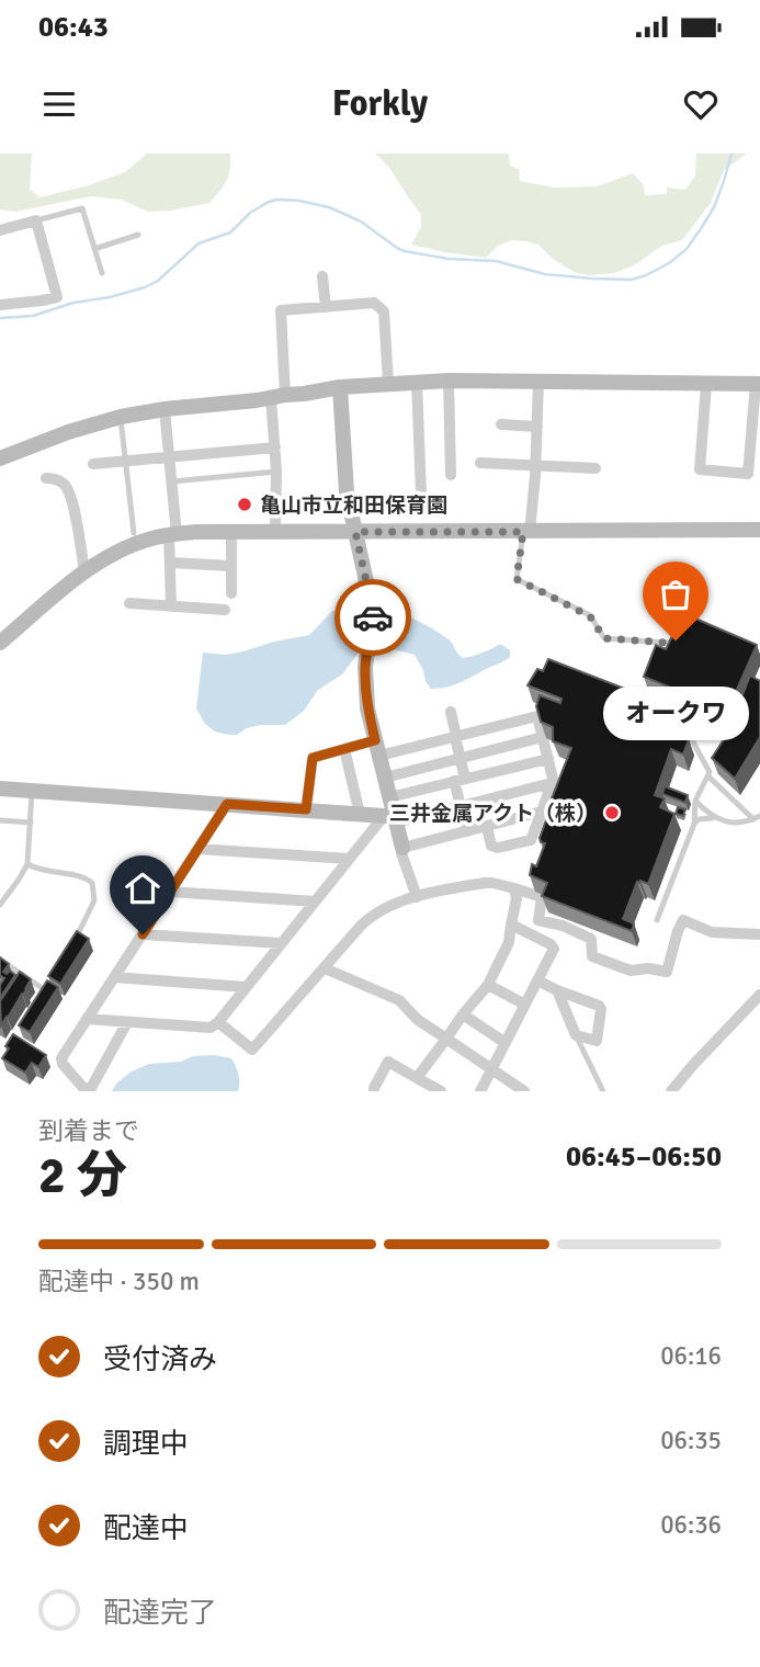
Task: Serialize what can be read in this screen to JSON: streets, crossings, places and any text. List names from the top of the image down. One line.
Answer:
{"places":["亀山市立和田保育園","オークワ","三井金属アクト（株）"],"page":{"status":"06:43","header":"Forkly","bubble":"オークワ","heading":["2 分","到着まで","06:45–06:50"],"bar":"配達中 · 350 m","list":[["受付済み","06:16"],["調理中","06:35"],["配達中","06:36"],"配達完了"]}}
